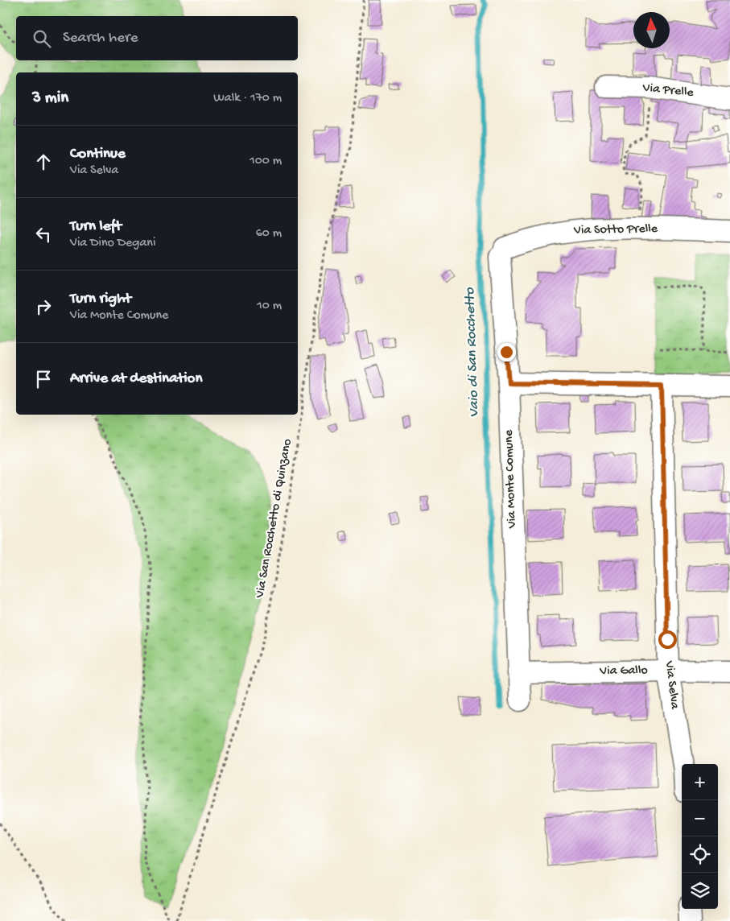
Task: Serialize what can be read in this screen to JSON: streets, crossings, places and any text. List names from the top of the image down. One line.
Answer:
{"streets":{"street":["Via Prelle","Via Sotto Prelle","Via Monte Comune","Via Gallo","Via Selva"],"path":["Via San Rocchetto di Quinzano"]},"crossings":[["Via Sotto Prelle","Via Monte Comune"],["Via Monte Comune","Via Gallo"],["Via Gallo","Via Selva"]],"water":["Vaio di San Rocchetto"],"north":"top","page":{"search":"Search here","heading":["3 min","Walk · 170 m"],"list":[["Continue","Via Selva","100 m"],["Turn left","Via Dino Degani","60 m"],["Turn right","Via Monte Comune","10 m"],"Arrive at destination"],"map_buttons":["+","−"]}}
